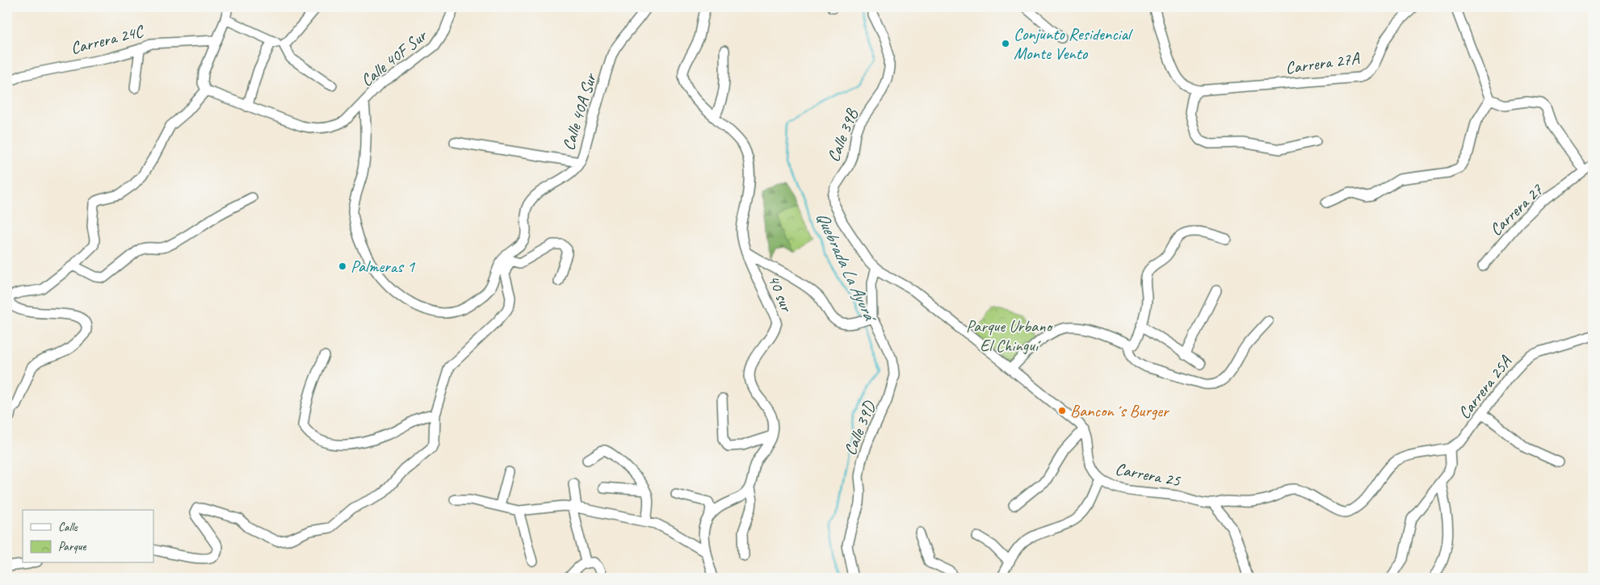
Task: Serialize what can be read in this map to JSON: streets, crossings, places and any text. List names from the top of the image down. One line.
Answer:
{"streets":{"street":["Carrera 24C","Calle 40F Sur","Carrera 27A","Calle 40A Sur","Calle 39B","Carrera 27","40 sur","Carrera 25A","Calle 39D","Carrera 25"]},"crossings":[["Calle 40F Sur","Calle 40A Sur"],["Carrera 25A","Carrera 25"]],"water":["Quebrada La Ayurá"],"parks":["Parque Urbano El Chinguí"],"places":["Conjunto Residencial Monte Vento","Palmeras 1","Bancon´s Burger"],"legend":["Calle","Parque"]}
